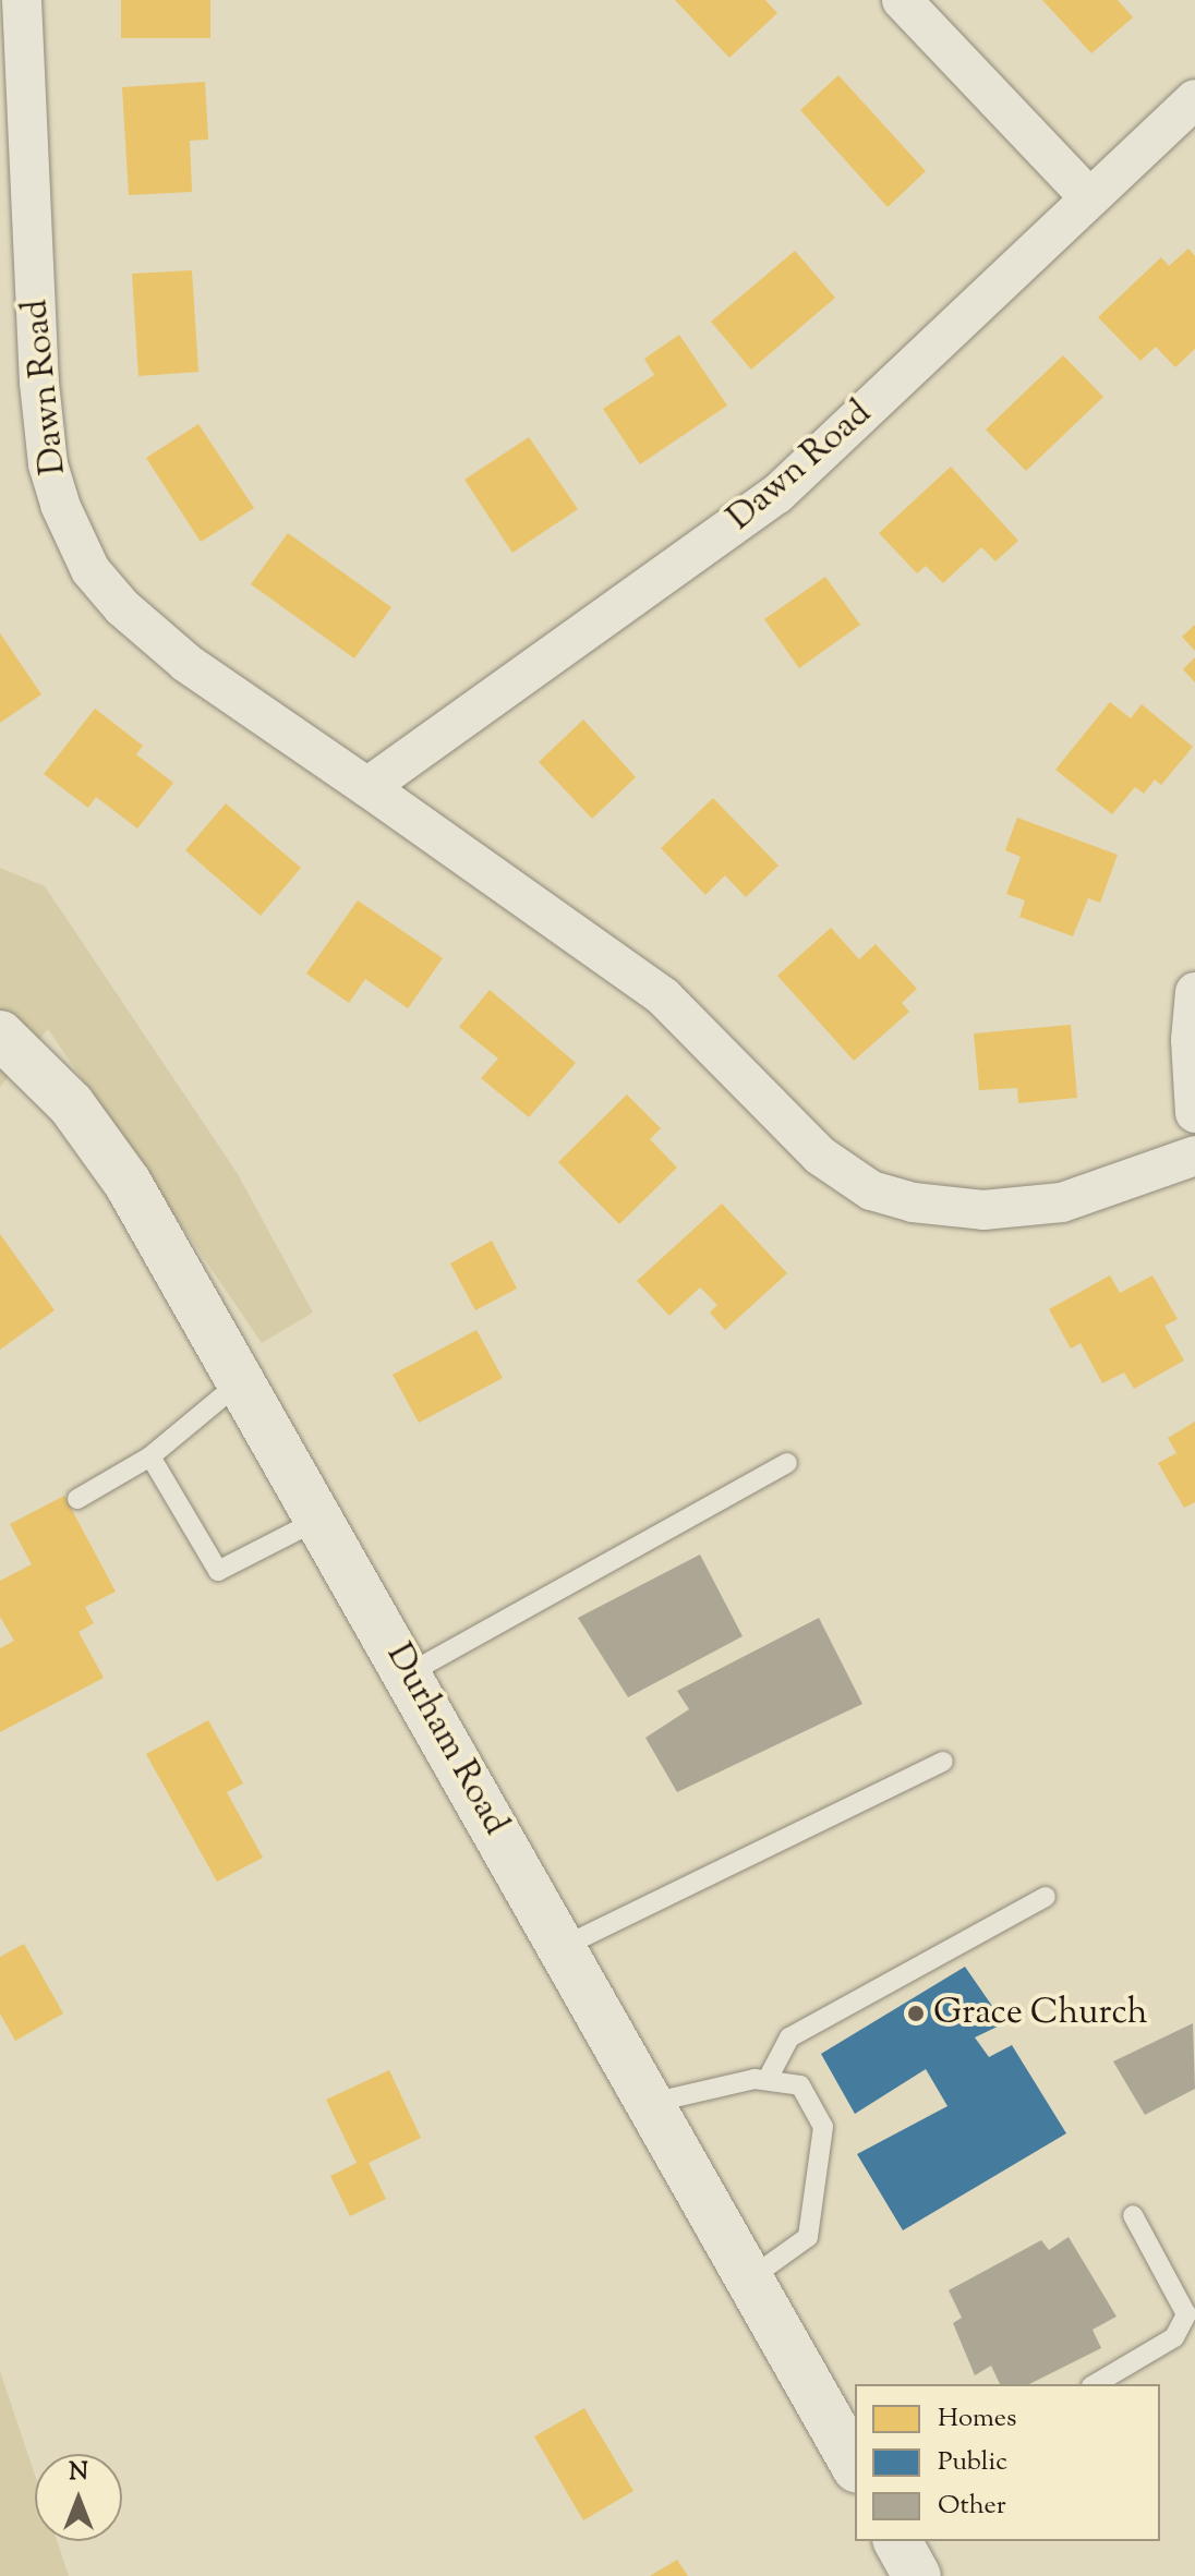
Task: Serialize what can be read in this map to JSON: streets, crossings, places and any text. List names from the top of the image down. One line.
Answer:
{"streets":{"main road":["Durham Road"],"street":["Dawn Road"]},"places":["Grace Church"],"legend":["Homes","Public","Other"],"north":"top"}
